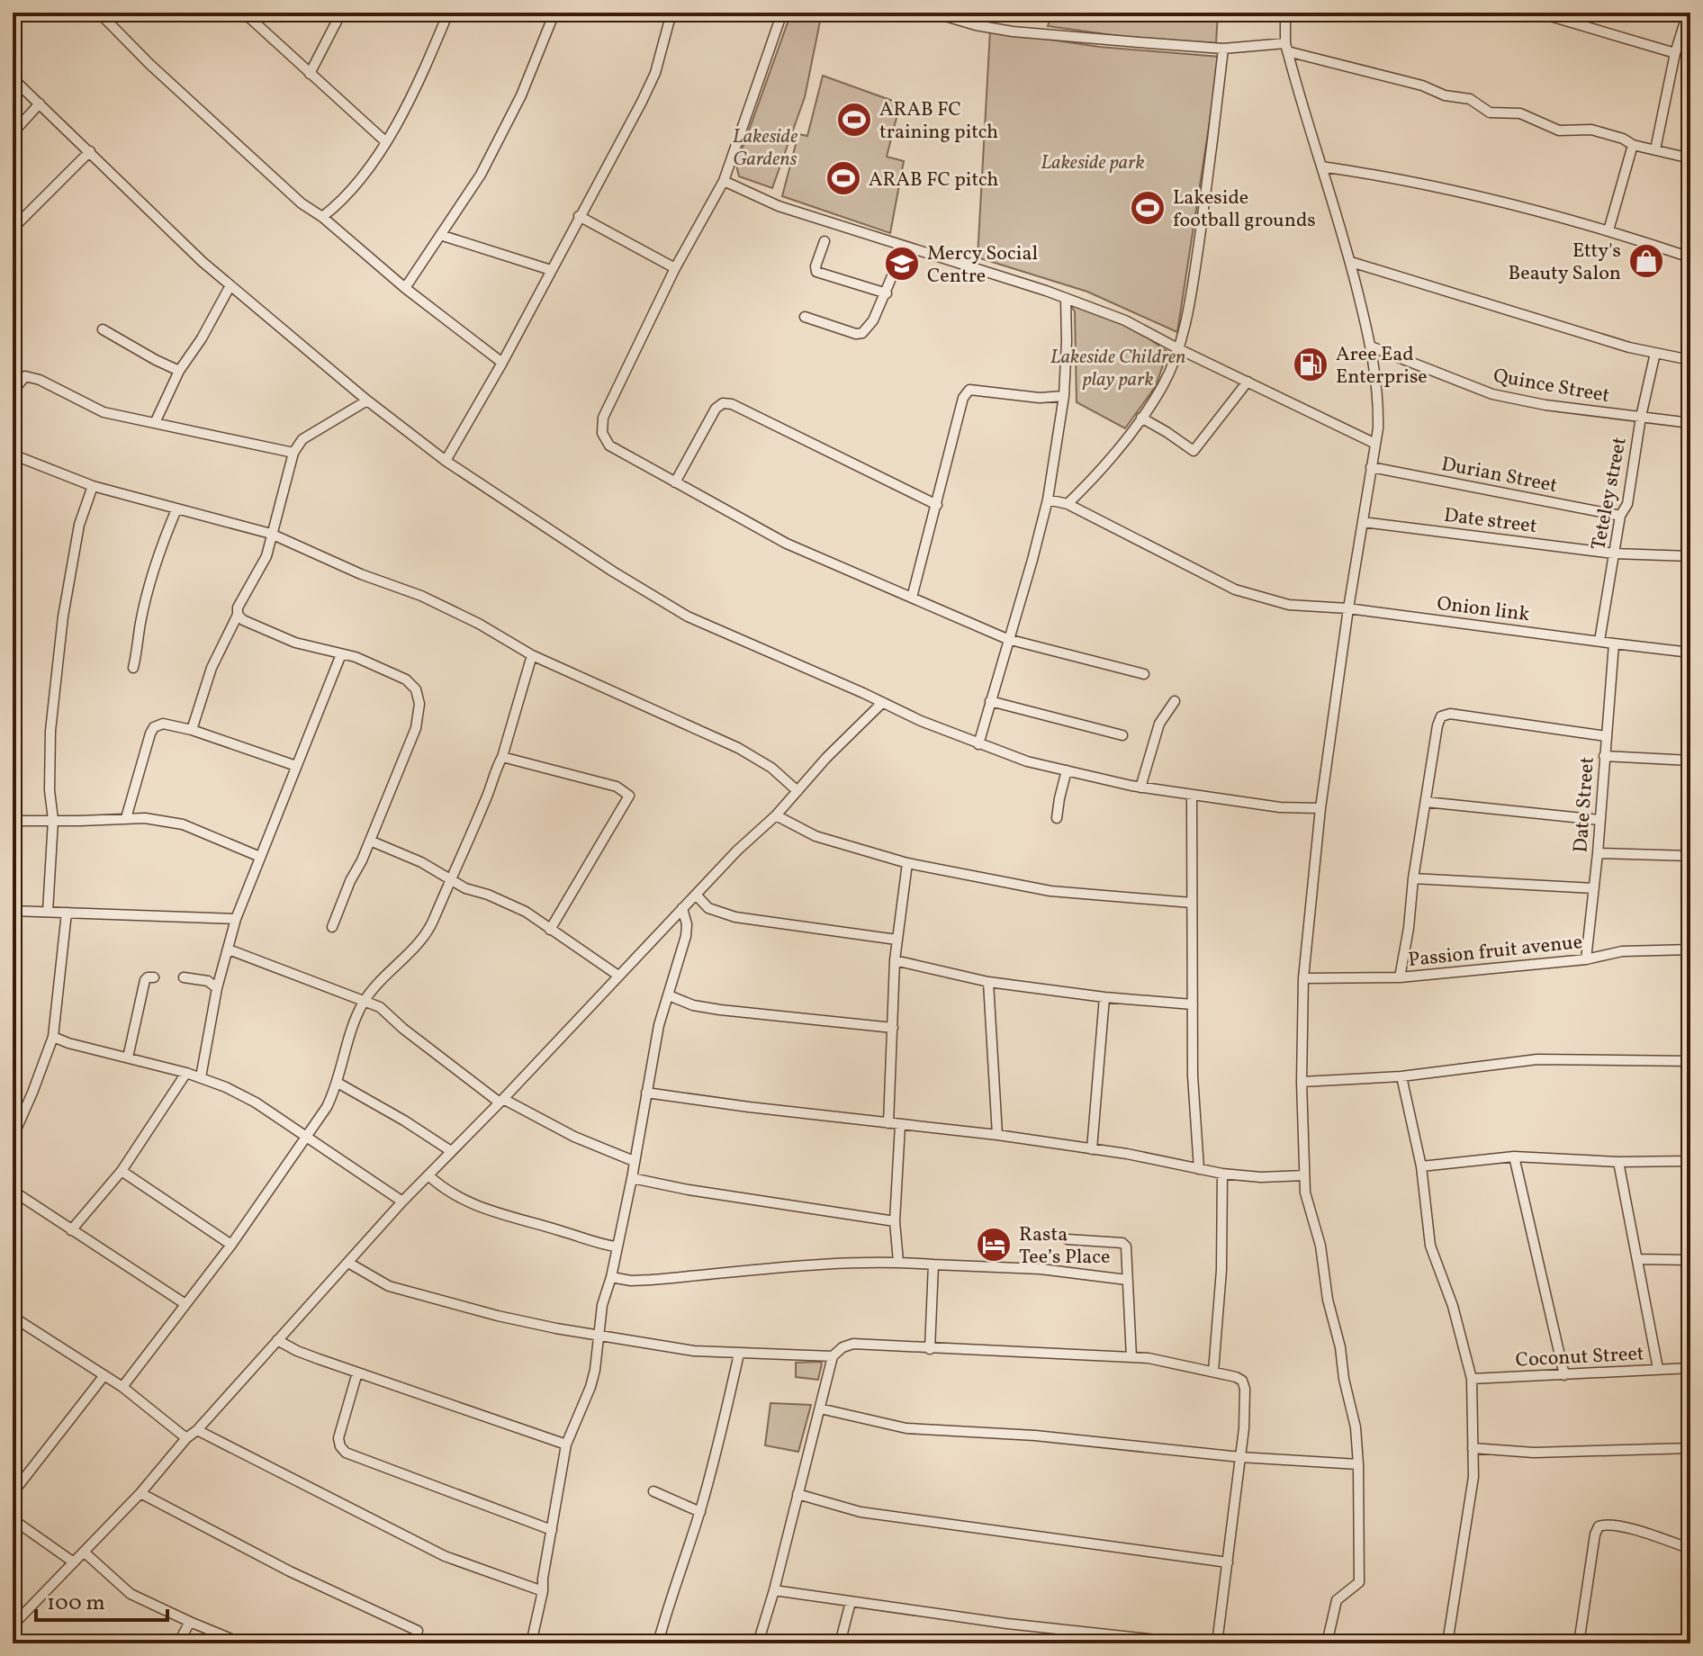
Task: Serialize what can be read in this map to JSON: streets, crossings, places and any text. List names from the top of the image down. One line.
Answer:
{"streets":{"street":["Quince Street","Durian Street","Teteley street","Date street","Onion link","Date Street","Passion fruit avenue","Coconut Street"]},"crossings":[["Quince Street","Teteley street"],["Durian Street","Teteley street"],["Teteley street","Date street"],["Teteley street","Onion link"],["Onion link","Date Street"],["Date Street","Passion fruit avenue"]],"parks":["Lakeside Gardens","Lakeside park","Lakeside Children play park"],"places":{"sports":["ARAB FC training pitch","ARAB FC pitch","Lakeside football grounds"],"shop":["Etty's Beauty Salon"],"school or university":["Mercy Social Centre"],"fuel station":["Aree Ead Enterprise"],"hotel":["Rasta Tee’s Place"]},"scale_bar":"100 m"}
